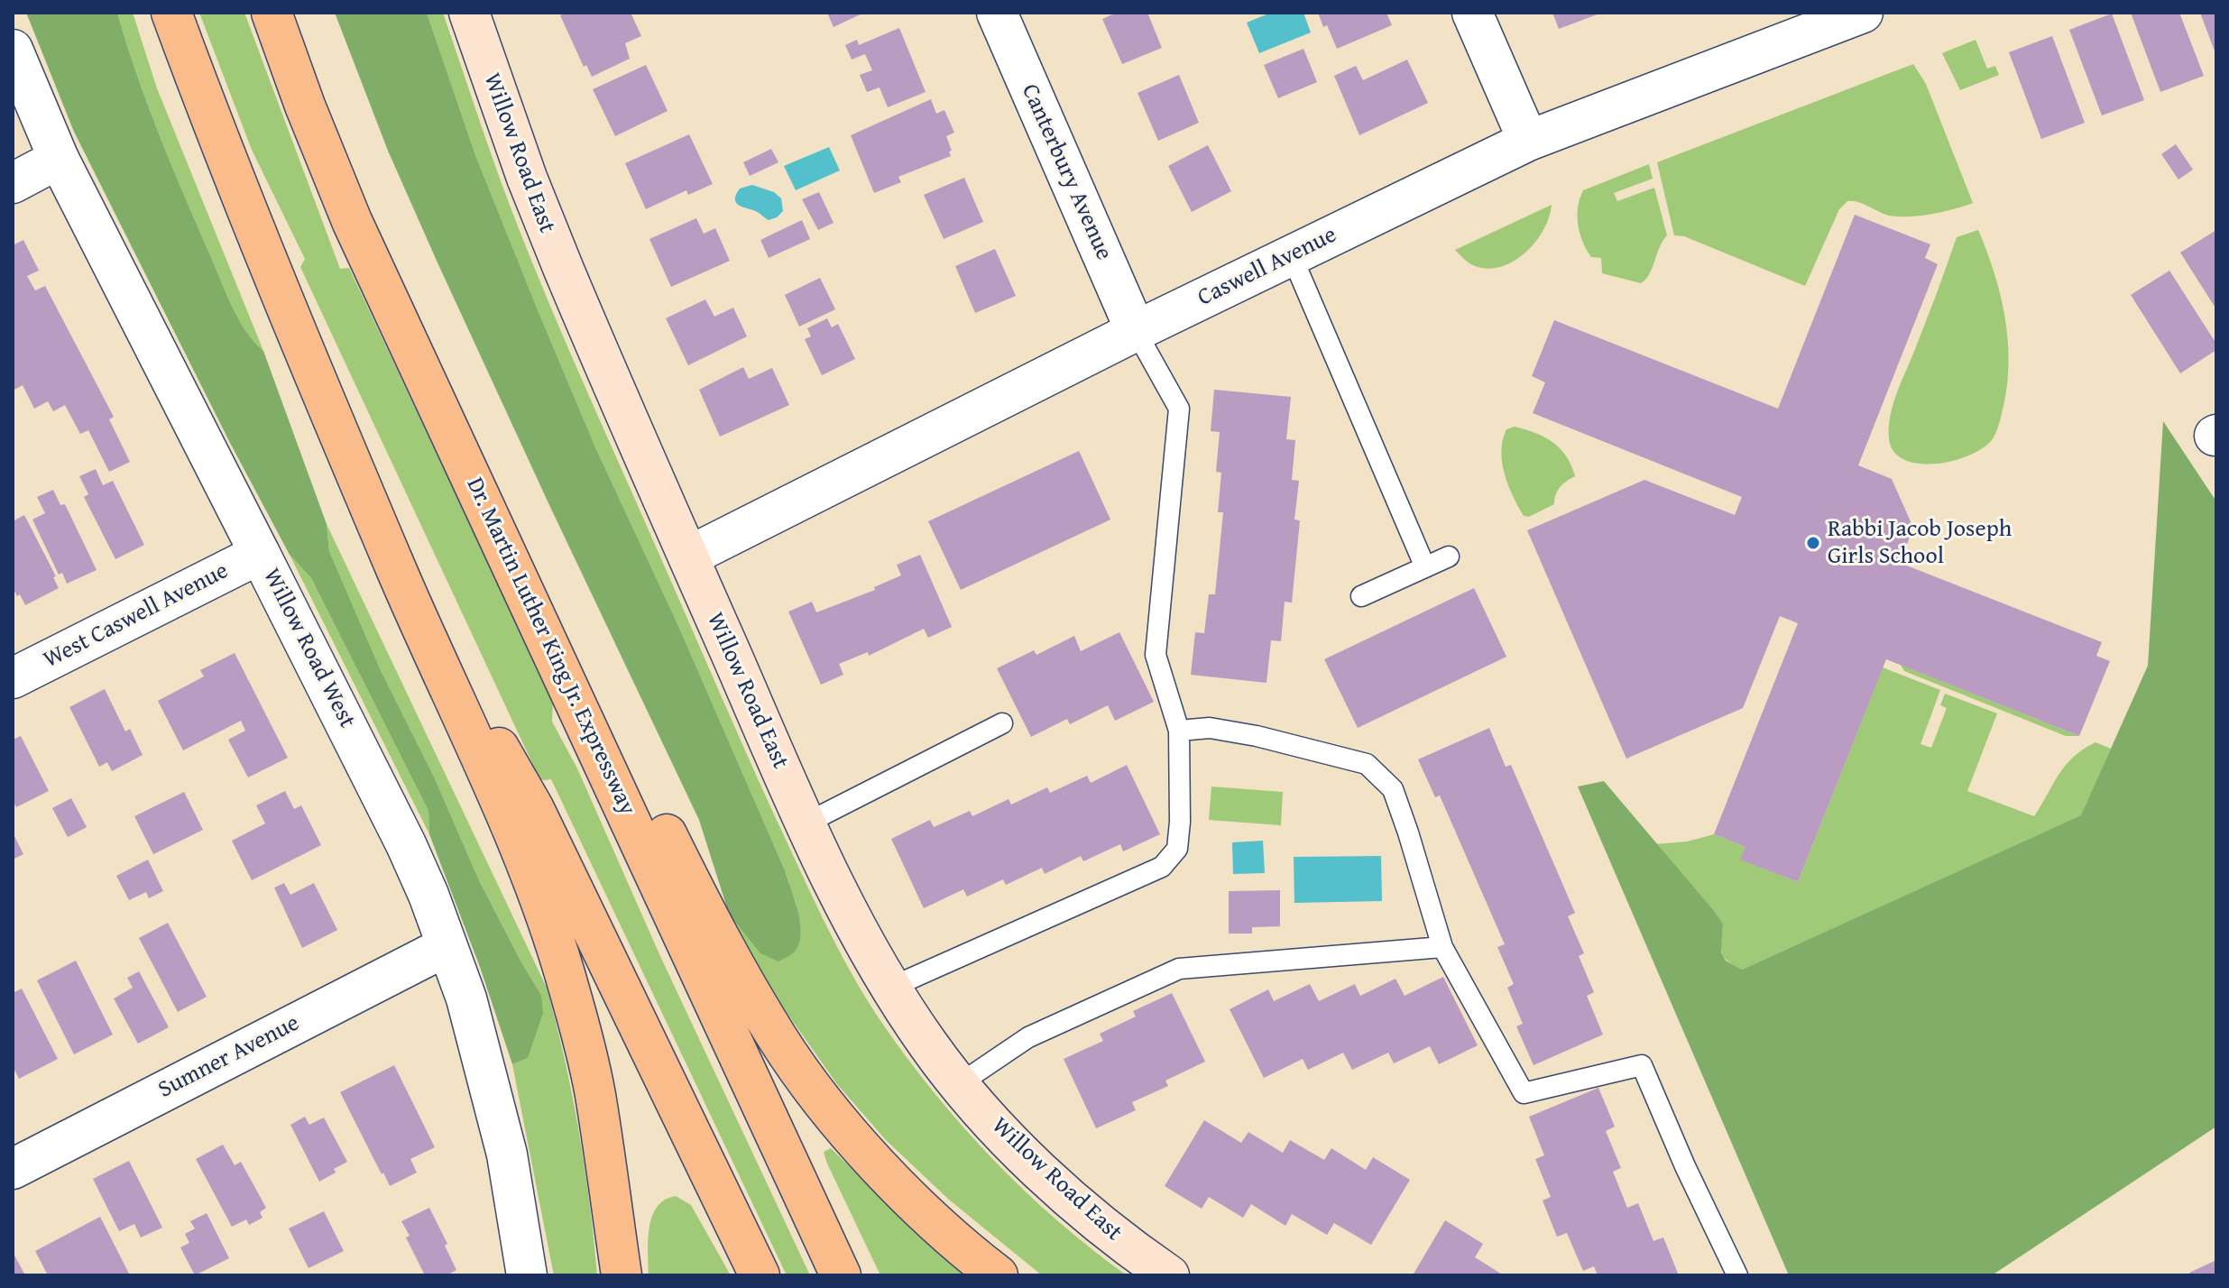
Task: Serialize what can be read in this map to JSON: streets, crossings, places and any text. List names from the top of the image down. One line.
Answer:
{"streets":{"highway":["Dr. Martin Luther King Jr. Expressway"],"main road":["Willow Road East"],"street":["Canterbury Avenue","Caswell Avenue","West Caswell Avenue","Willow Road West","Sumner Avenue"]},"crossings":[["Willow Road East","Caswell Avenue"],["Canterbury Avenue","Caswell Avenue"],["West Caswell Avenue","Willow Road West"],["Willow Road West","Sumner Avenue"]],"places":["Rabbi Jacob Joseph Girls School"]}
